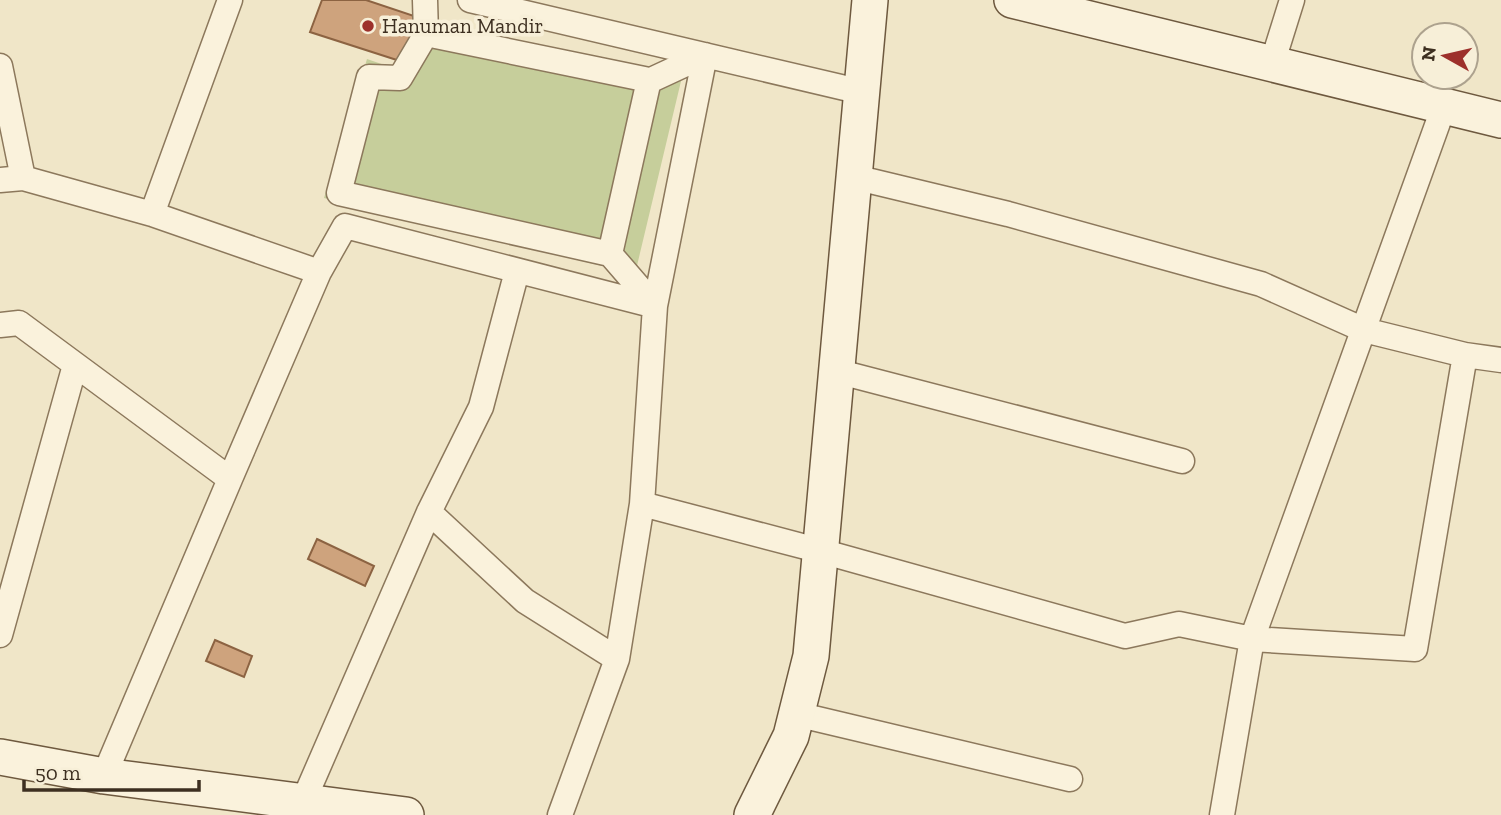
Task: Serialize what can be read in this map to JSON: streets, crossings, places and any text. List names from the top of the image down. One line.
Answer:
{"places":["Hanuman Mandir"],"scale_bar":"50 m","north":"left"}
